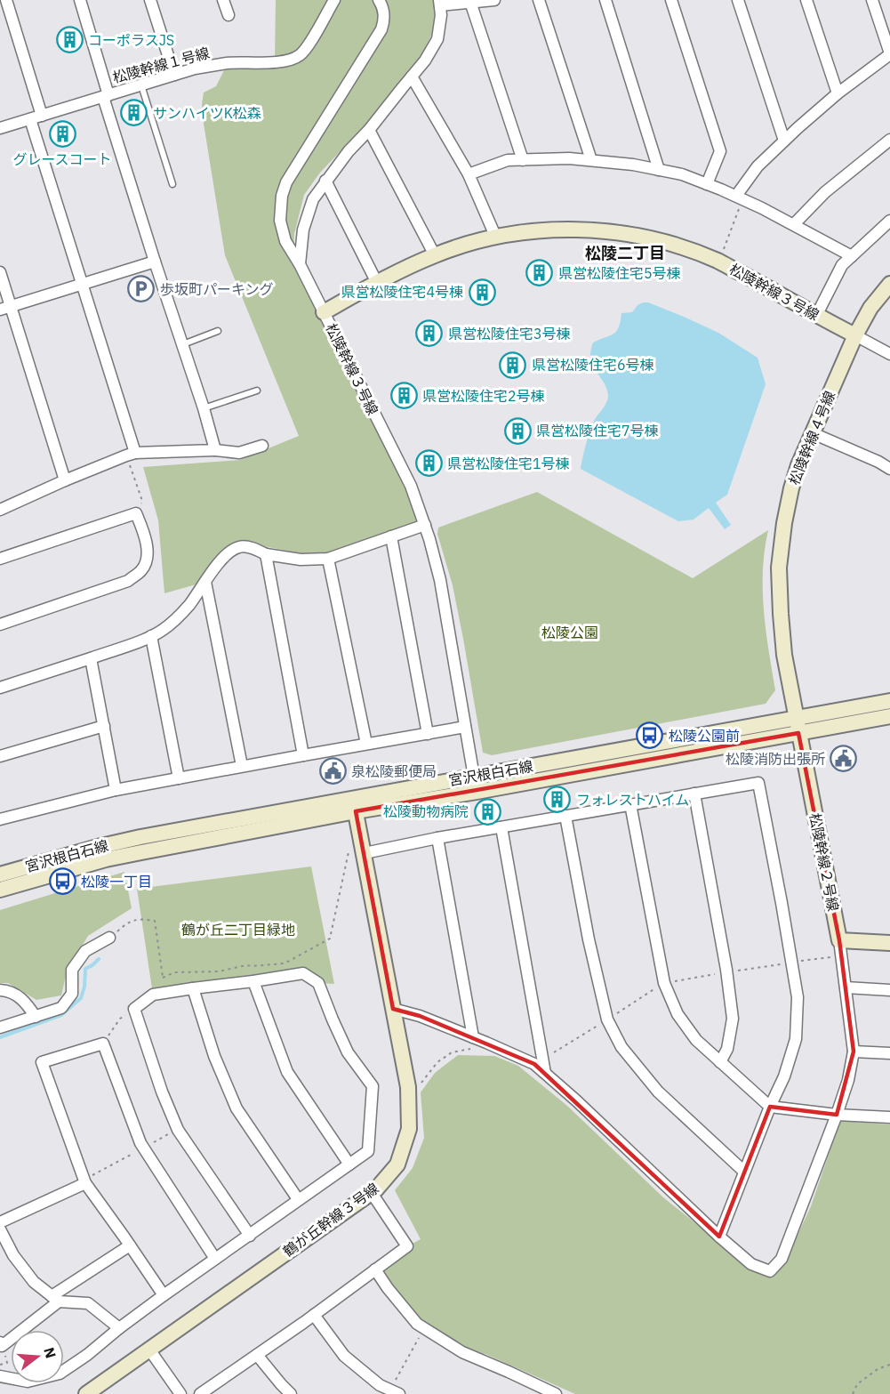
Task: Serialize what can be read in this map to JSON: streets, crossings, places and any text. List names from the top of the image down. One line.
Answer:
{"streets":{"street":["松陵幹線１号線","松陵幹線３号線","松陵幹線４号線","宮沢根白石線","松陵幹線２号線","鶴が丘幹線３号線"]},"crossings":[["松陵幹線３号線","松陵幹線４号線"],["松陵幹線３号線","宮沢根白石線"],["松陵幹線４号線","宮沢根白石線"],["松陵幹線４号線","松陵幹線２号線"],["宮沢根白石線","松陵幹線２号線"],["宮沢根白石線","鶴が丘幹線３号線"]],"districts":["松陵二丁目"],"parks":["松陵公園","鶴が丘二丁目緑地"],"places":{"building":["コーポラスJS","サンハイツK松森","グレースコート","県営松陵住宅5号棟","県営松陵住宅4号棟","県営松陵住宅3号棟","県営松陵住宅6号棟","県営松陵住宅2号棟","県営松陵住宅7号棟","県営松陵住宅1号棟","フォレストハイム","松陵動物病院"],"parking":["歩坂町パーキング"],"bus stop":["松陵公園前","松陵一丁目"],"public building":["松陵消防出張所","泉松陵郵便局"]},"north":"right"}
